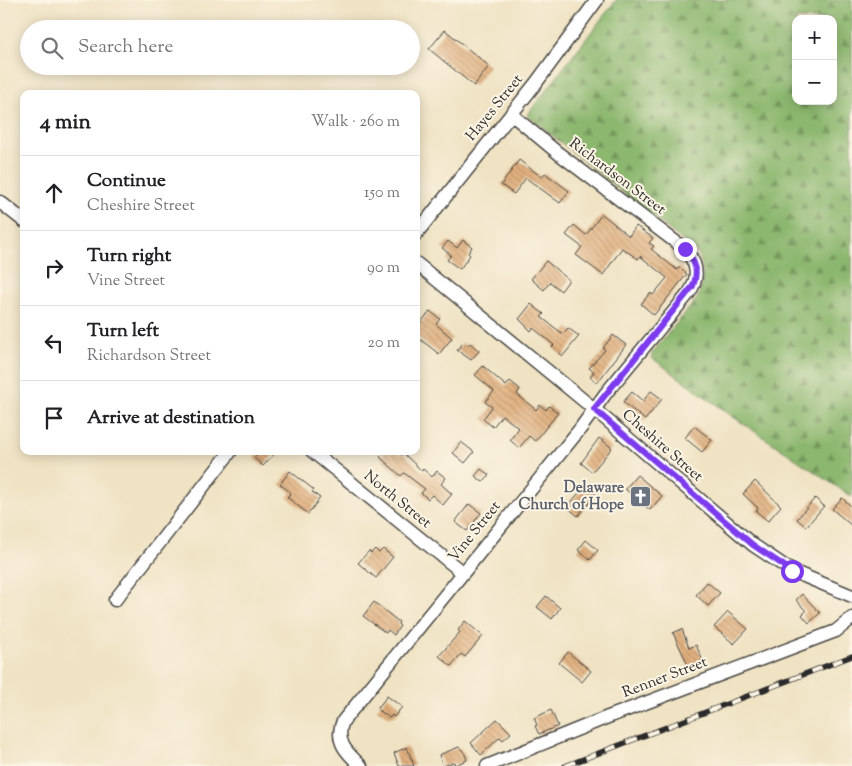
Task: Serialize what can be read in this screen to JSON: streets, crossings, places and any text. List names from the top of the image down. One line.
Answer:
{"streets":{"street":["Hayes Street","Richardson Street","Cheshire Street","North Street","Vine Street","Renner Street"]},"crossings":[["Hayes Street","Richardson Street"],["Richardson Street","Vine Street"],["Cheshire Street","Vine Street"],["North Street","Vine Street"]],"places":{"church":["Delaware Church of Hope"]},"page":{"map_buttons":["+","−"],"search":"Search here","heading":["4 min","Walk · 260 m"],"list":[["Continue","Cheshire Street","150 m"],["Turn right","Vine Street","90 m"],["Turn left","Richardson Street","20 m"],"Arrive at destination"]}}
